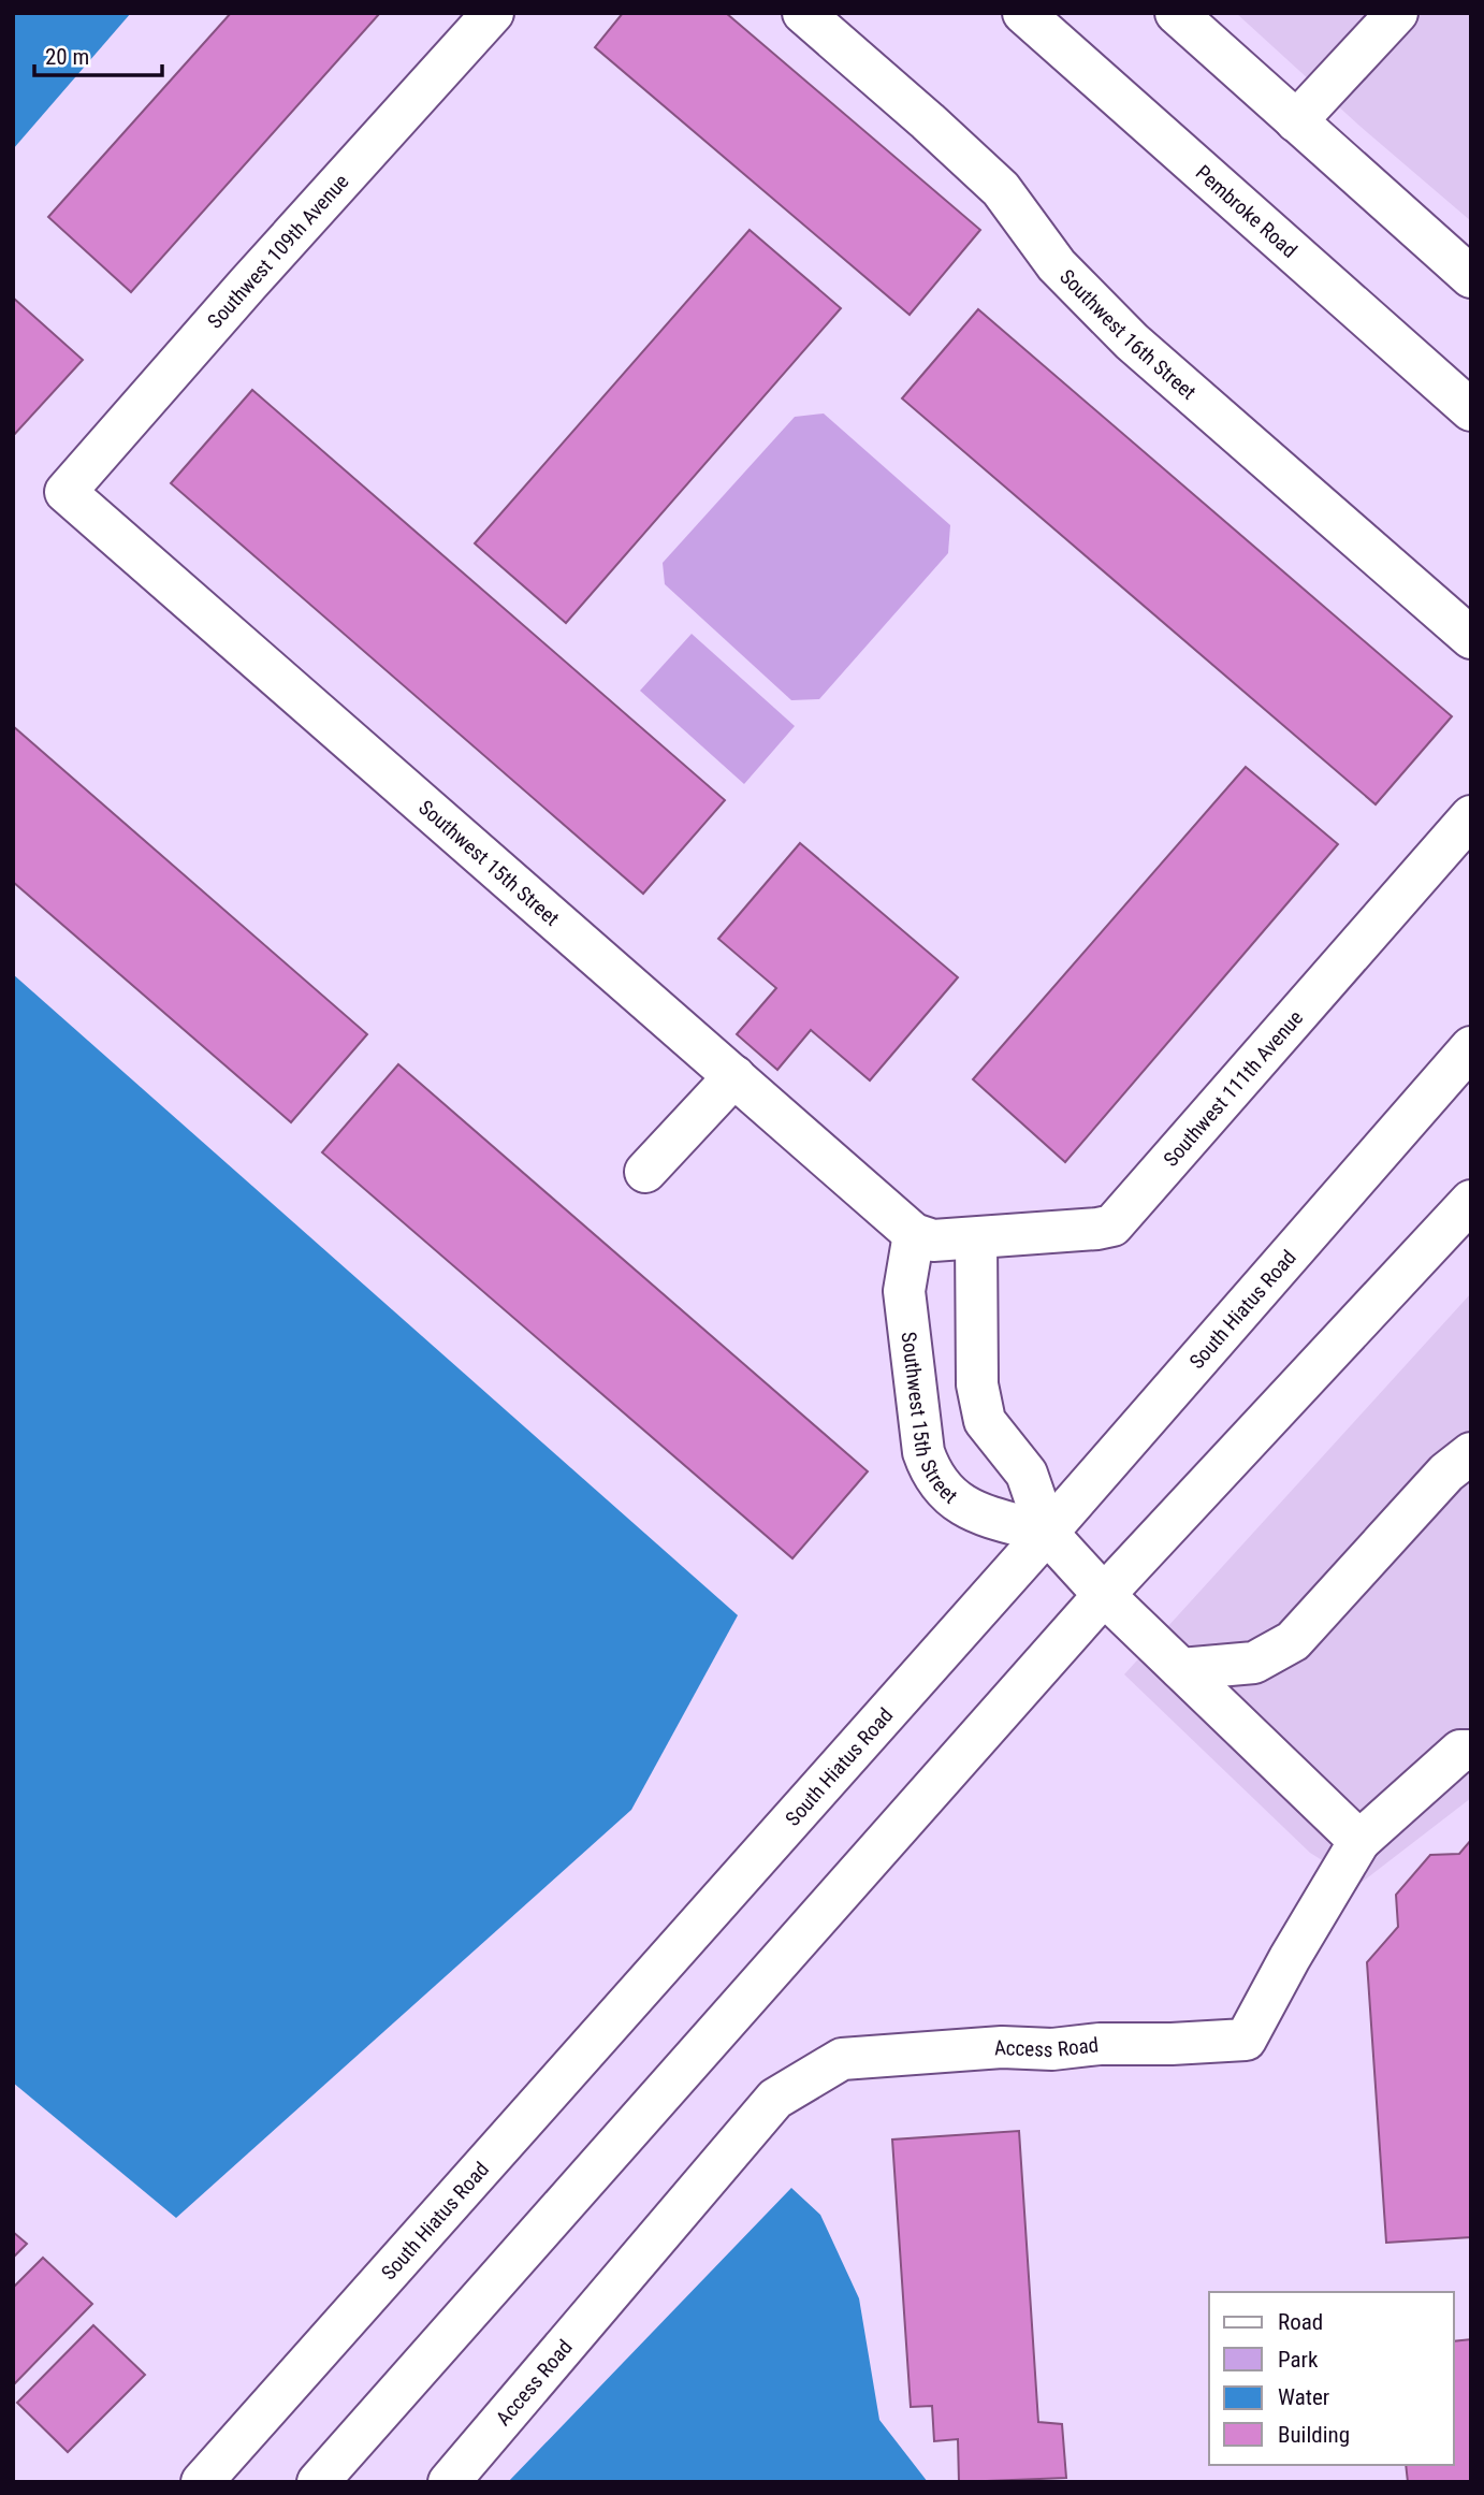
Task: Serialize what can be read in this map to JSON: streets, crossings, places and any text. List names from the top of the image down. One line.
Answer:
{"streets":{"street":["Pembroke Road","Southwest 109th Avenue","Southwest 16th Street","Southwest 15th Street","Southwest 111th Avenue","South Hiatus Road","Access Road"]},"crossings":[["Southwest 109th Avenue","Southwest 15th Street"],["Southwest 15th Street","Southwest 111th Avenue"],["Southwest 15th Street","South Hiatus Road"]],"legend":["Road","Park","Water","Building"],"scale_bar":"20 m"}
